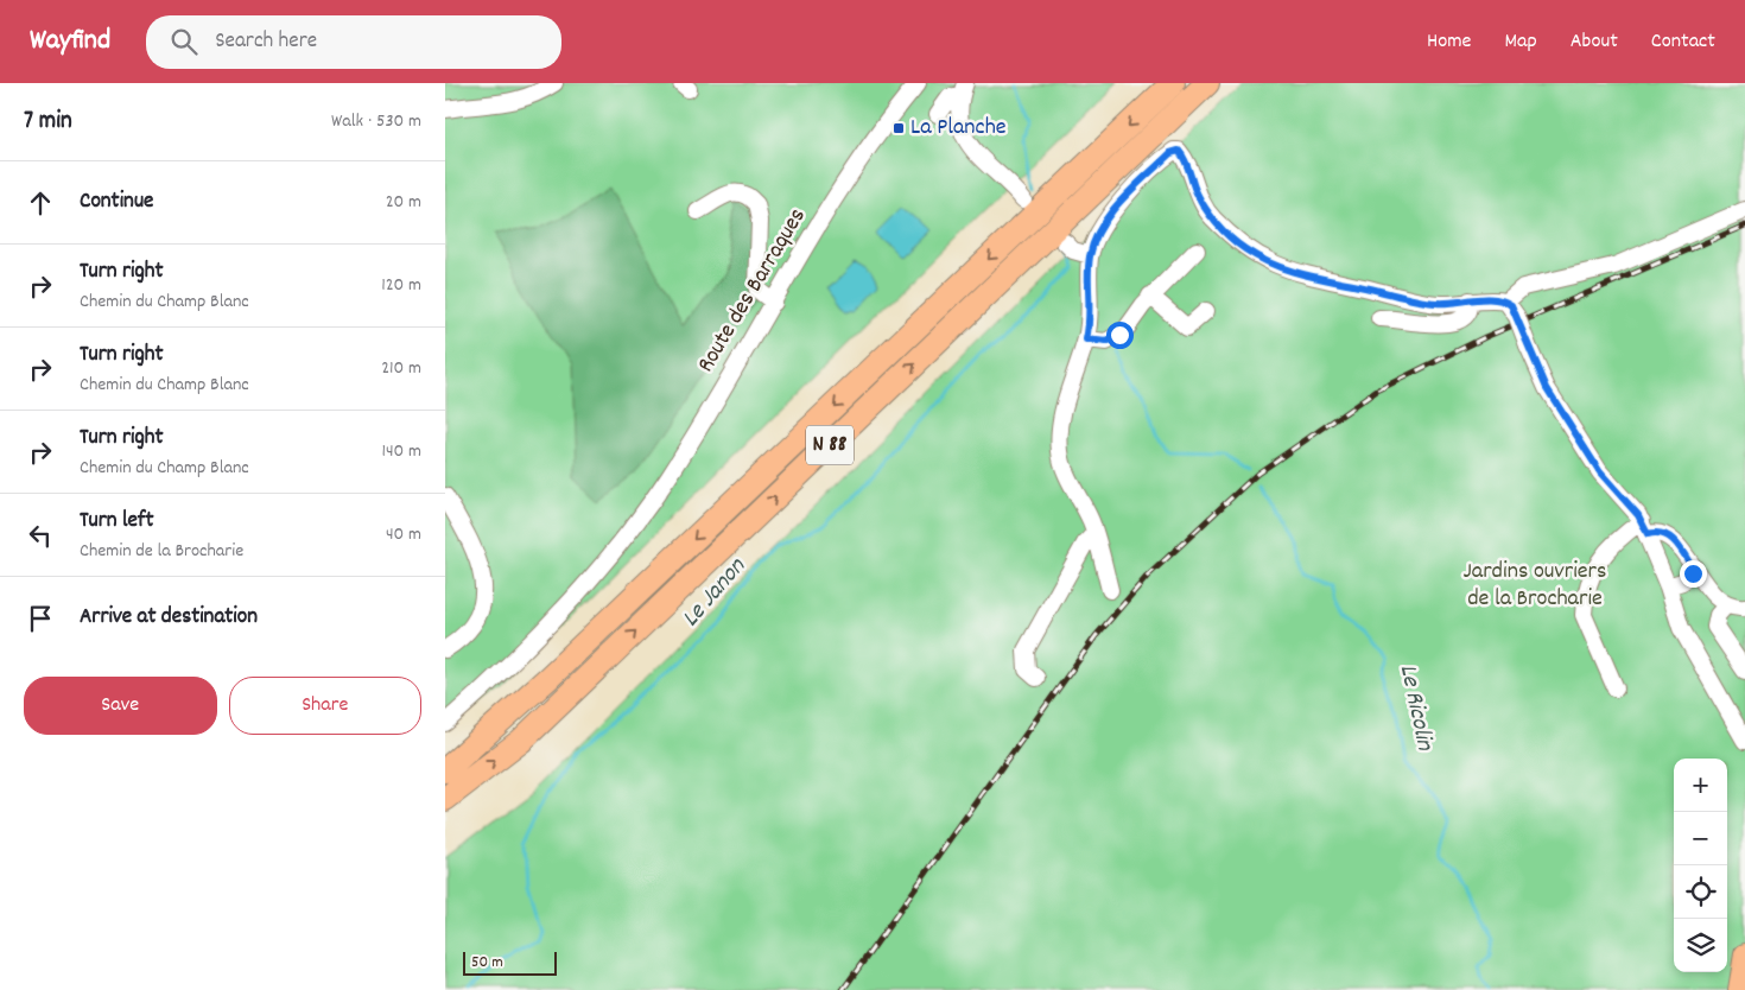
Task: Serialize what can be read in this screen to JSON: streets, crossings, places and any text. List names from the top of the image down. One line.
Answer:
{"streets":{"highway":["N 88"],"street":["Route des Barraques"]},"water":["Le Janon","Le Ricolin"],"parks":["Jardins ouvriers de la Brocharie"],"places":{"transit":["La Planche"]},"scale_bar":"50 m","page":{"header":"Wayfind","search":"Search here","nav":["Home","Map","About","Contact"],"heading":["7 min","Walk · 530 m"],"list":[["Continue","20 m"],["Turn right","Chemin du Champ Blanc","120 m"],["Turn right","Chemin du Champ Blanc","210 m"],["Turn right","Chemin du Champ Blanc","140 m"],["Turn left","Chemin de la Brocharie","40 m"],"Arrive at destination"],"buttons":["Save","Share"],"map_buttons":["+","−"],"scale":"50 m"}}
